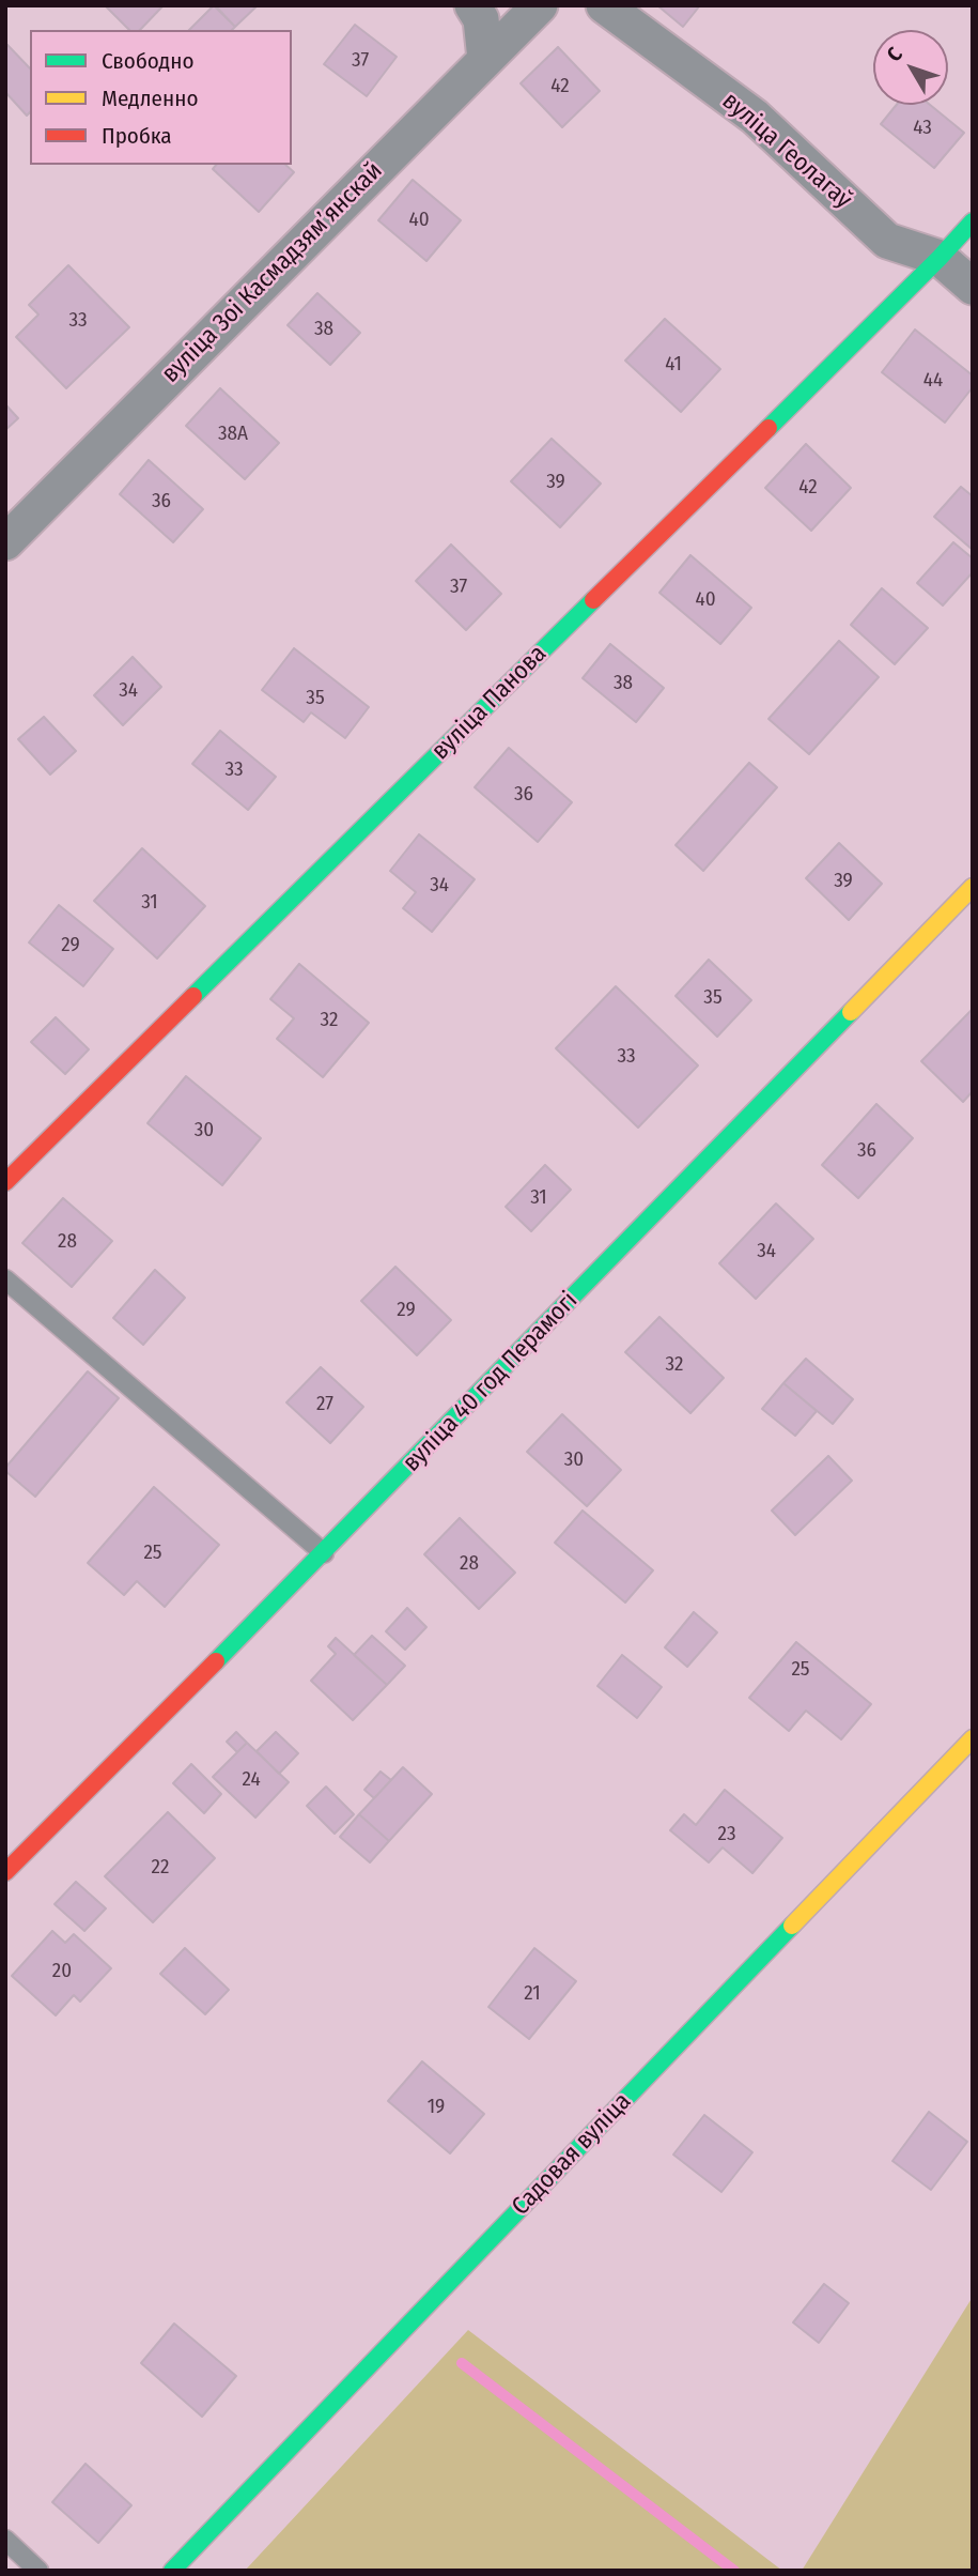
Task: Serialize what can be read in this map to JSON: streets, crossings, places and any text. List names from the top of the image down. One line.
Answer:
{"streets":{"street":["вуліца Геолагаў","вуліца Зоі Касмадзямʼянскай","вуліца Панова","вуліца 40 год Перамогі","Садовая вуліца"]},"crossings":[["вуліца Геолагаў","вуліца Панова"]],"house_numbers":["37","42","43","40","33","38","41","44","38А","39","42","36","37","40","38","34","35","33","36","39","34","31","29","35","32","33","30","36","31","28","34","29","32","27","30","25","28","25","24","23","22","20","21","19"],"legend":["Свободно","Медленно","Пробка"],"north":"top left"}
